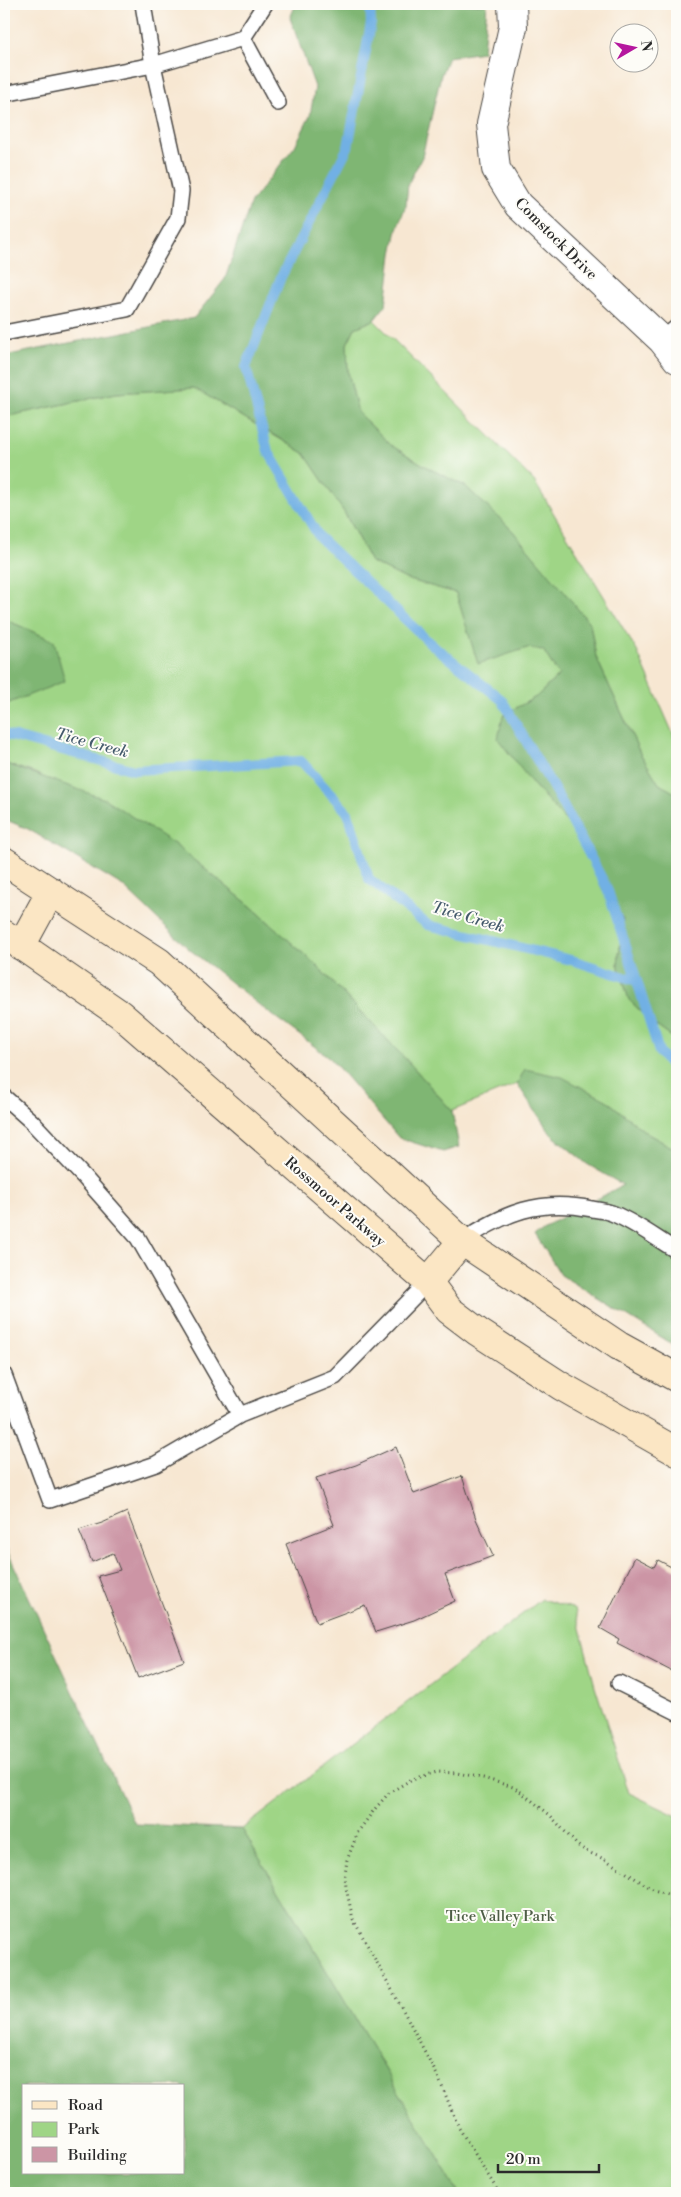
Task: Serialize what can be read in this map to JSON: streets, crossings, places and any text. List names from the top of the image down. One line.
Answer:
{"streets":{"street":["Comstock Drive","Rossmoor Parkway"]},"water":["Tice Creek"],"parks":["Tice Valley Park"],"legend":["Road","Park","Building"],"scale_bar":"20 m","north":"right"}
